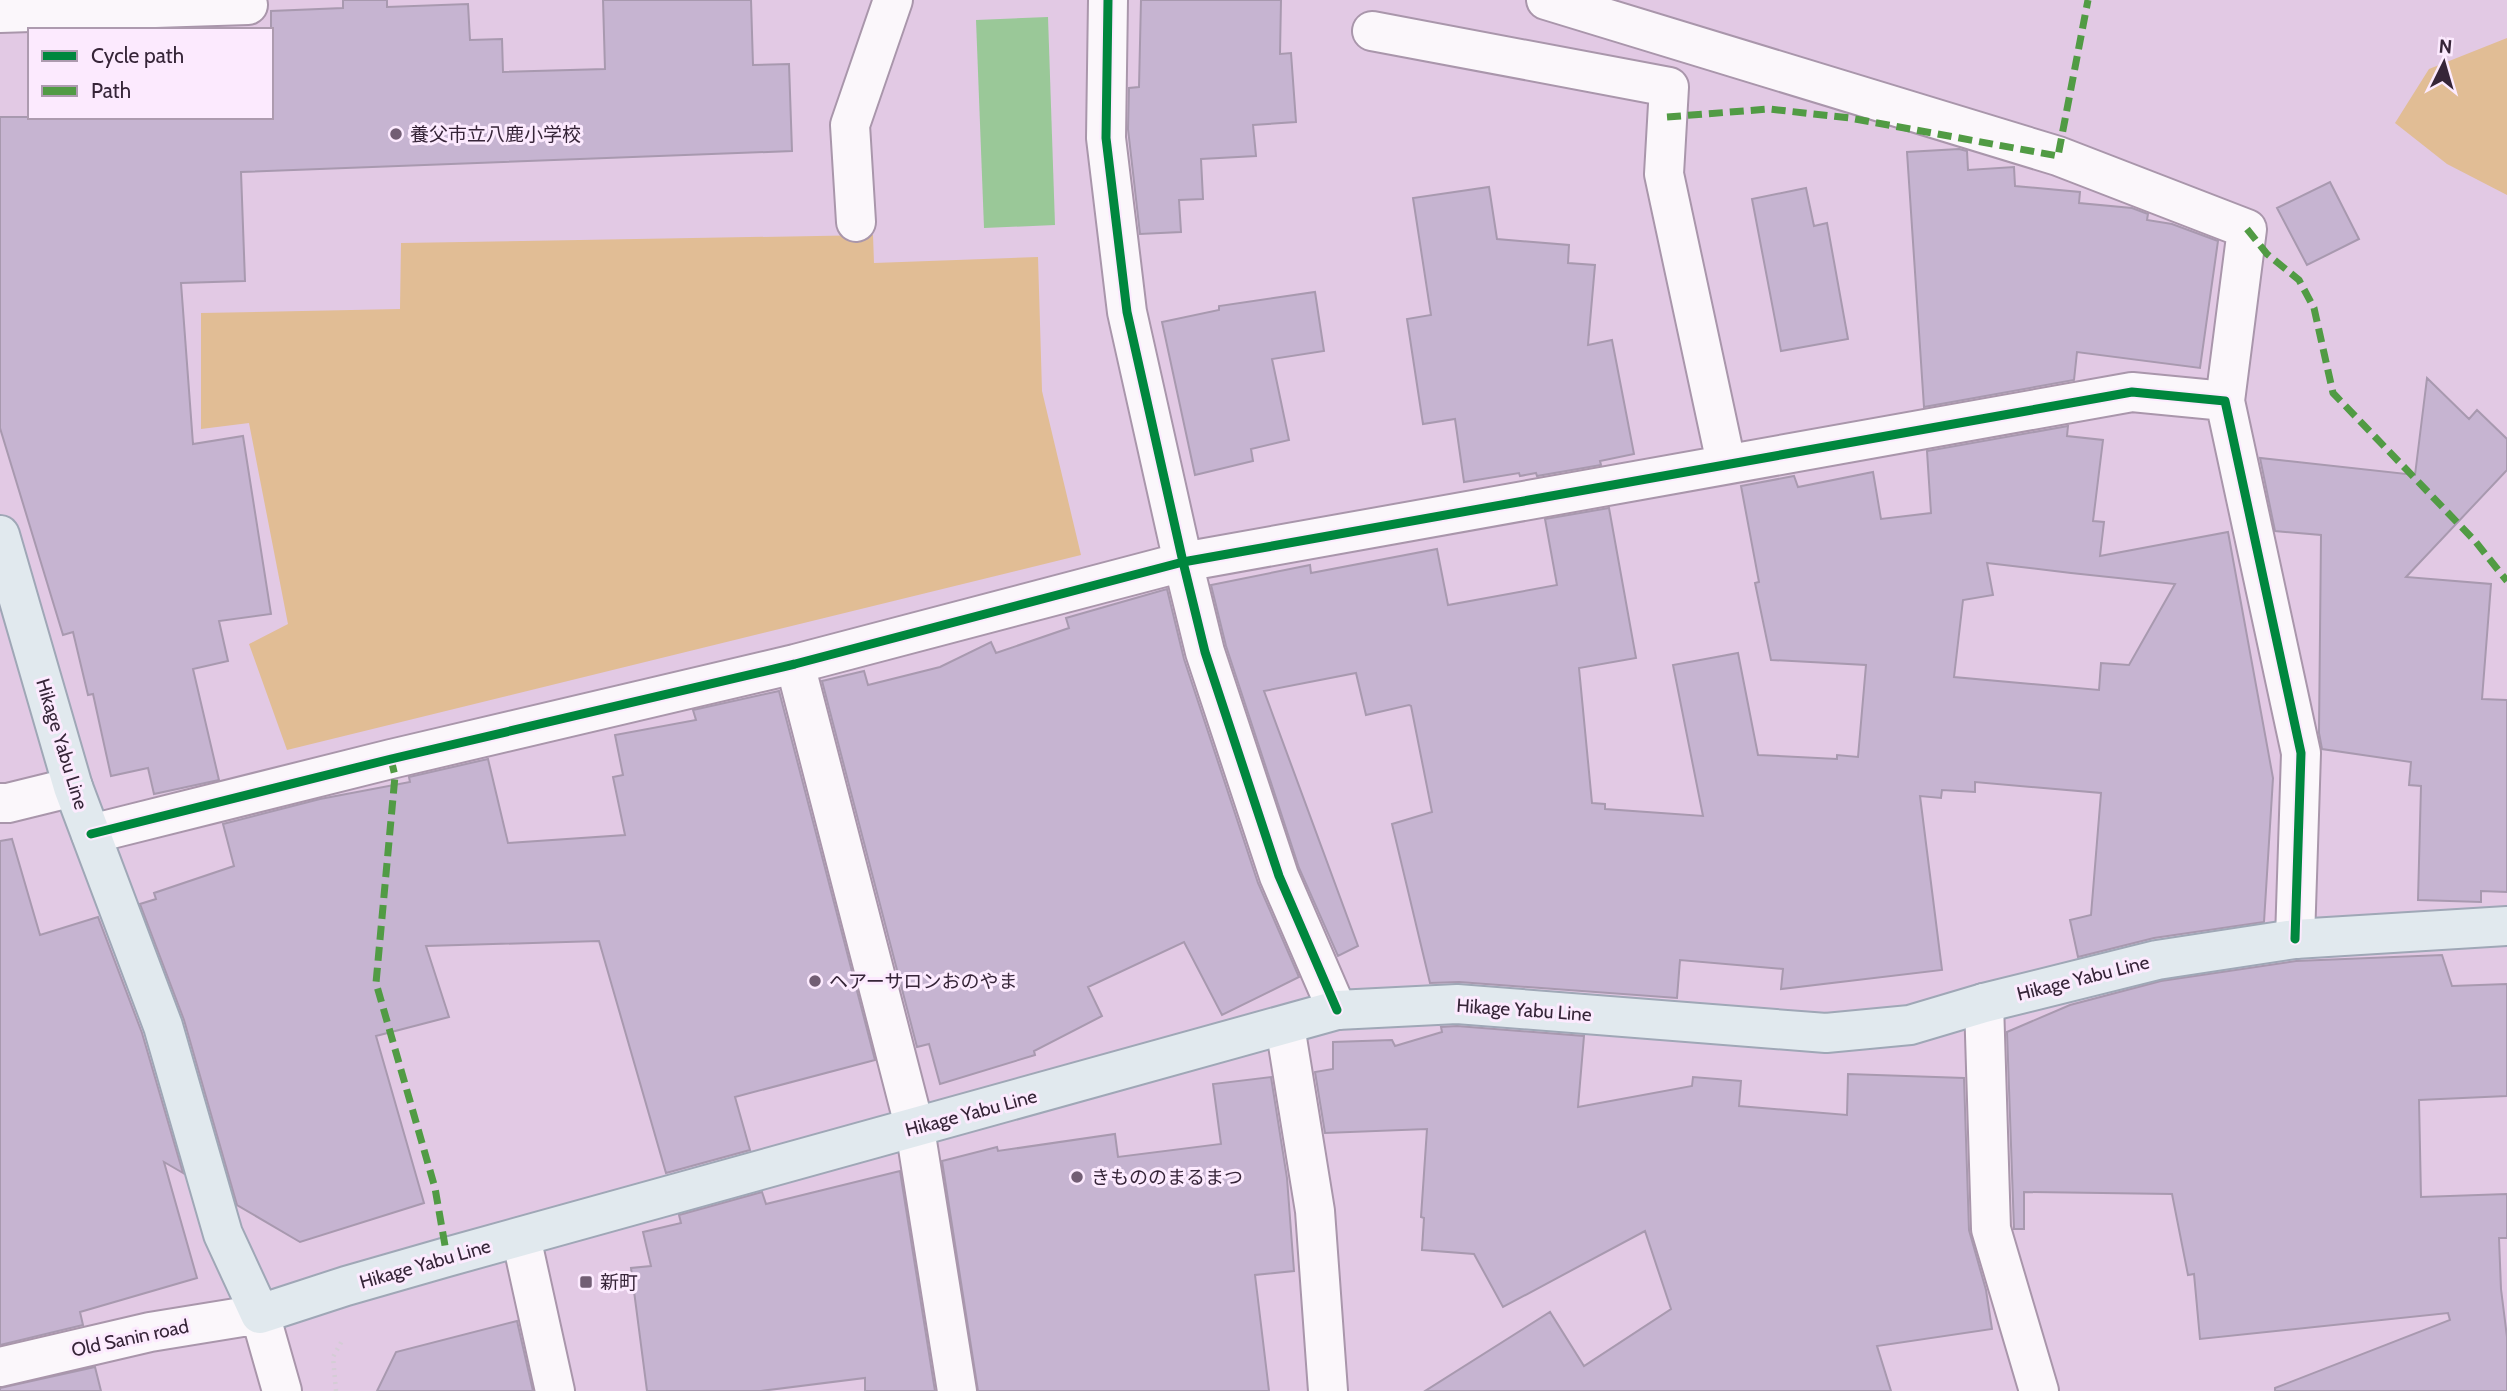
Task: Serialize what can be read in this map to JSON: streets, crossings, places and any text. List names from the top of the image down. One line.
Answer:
{"streets":{"main road":["Hikage Yabu Line"],"street":["Old Sanin road"]},"crossings":[["Hikage Yabu Line","Old Sanin road"]],"places":{"other":["養父市立八鹿小学校","ヘアーサロンおのやま","きもののまるまつ"],"transit":["新町"]},"legend":["Cycle path","Path"],"north":"top"}
